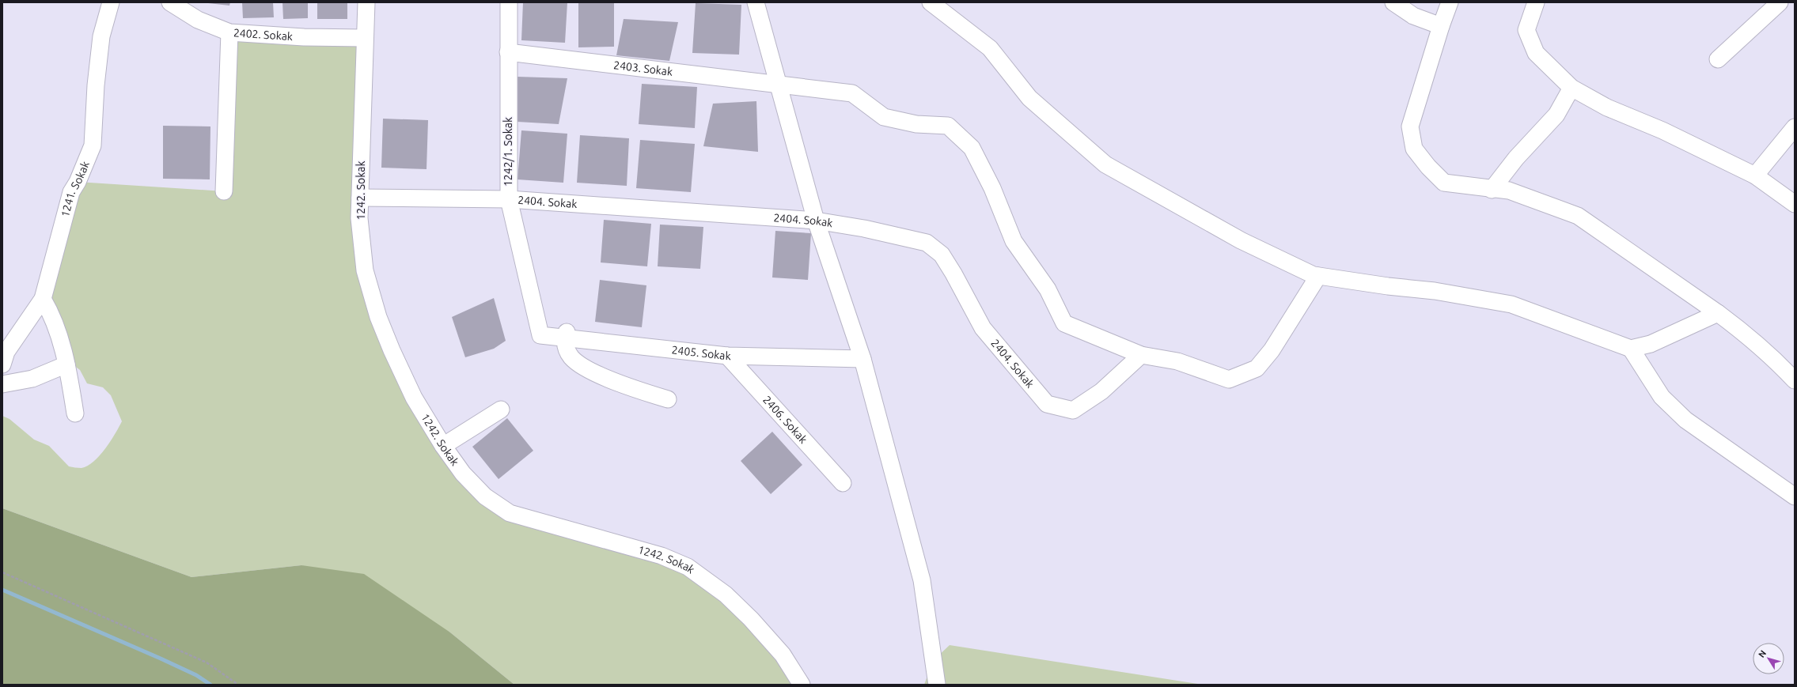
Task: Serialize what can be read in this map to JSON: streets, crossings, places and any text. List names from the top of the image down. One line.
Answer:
{"streets":{"street":["2402. Sokak","2403. Sokak","1242/1. Sokak","1241. Sokak","1242. Sokak","2404. Sokak","2405. Sokak","2406. Sokak"]},"crossings":[["2402. Sokak","1242. Sokak"],["2403. Sokak","1242/1. Sokak"],["2403. Sokak","2404. Sokak"],["1242/1. Sokak","2404. Sokak"],["1242/1. Sokak","2405. Sokak"],["1242. Sokak","2404. Sokak"],["2405. Sokak","2406. Sokak"]],"north":"top left"}
